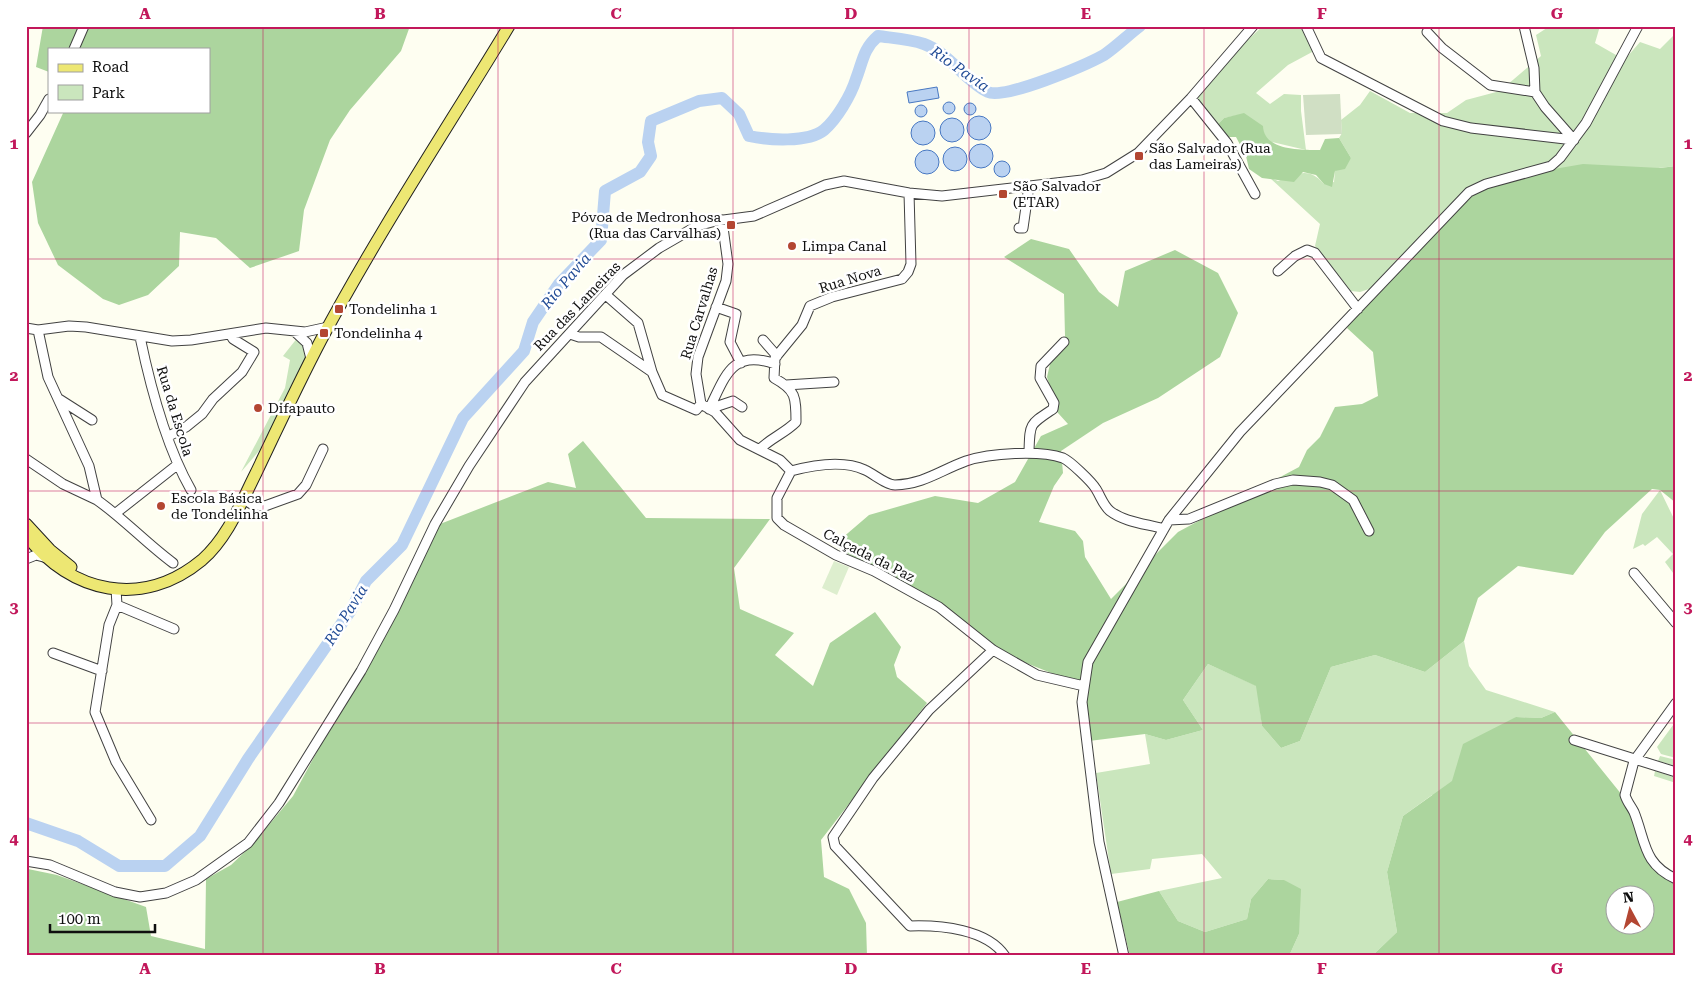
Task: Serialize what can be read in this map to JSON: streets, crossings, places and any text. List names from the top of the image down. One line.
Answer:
{"streets":{"street":["Rua Nova","Rua das Lameiras","Rua Carvalhas","Rua da Escola","Calçada da Paz"]},"crossings":[["Rua Nova","Rua das Lameiras"],["Rua das Lameiras","Rua Carvalhas"]],"water":["Rio Pavia"],"places":{"transit":["São Salvador (Rua das Lameiras)","São Salvador (ETAR)","Póvoa de Medronhosa (Rua das Carvalhas)","Tondelinha 1","Tondelinha 4"],"other":["Limpa Canal","Difapauto","Escola Básica de Tondelinha"]},"legend":["Road","Park"],"scale_bar":"100 m","north":"top","grid":{"columns":["A","B","C","D","E","F","G"],"rows":["1","2","3","4"]}}
